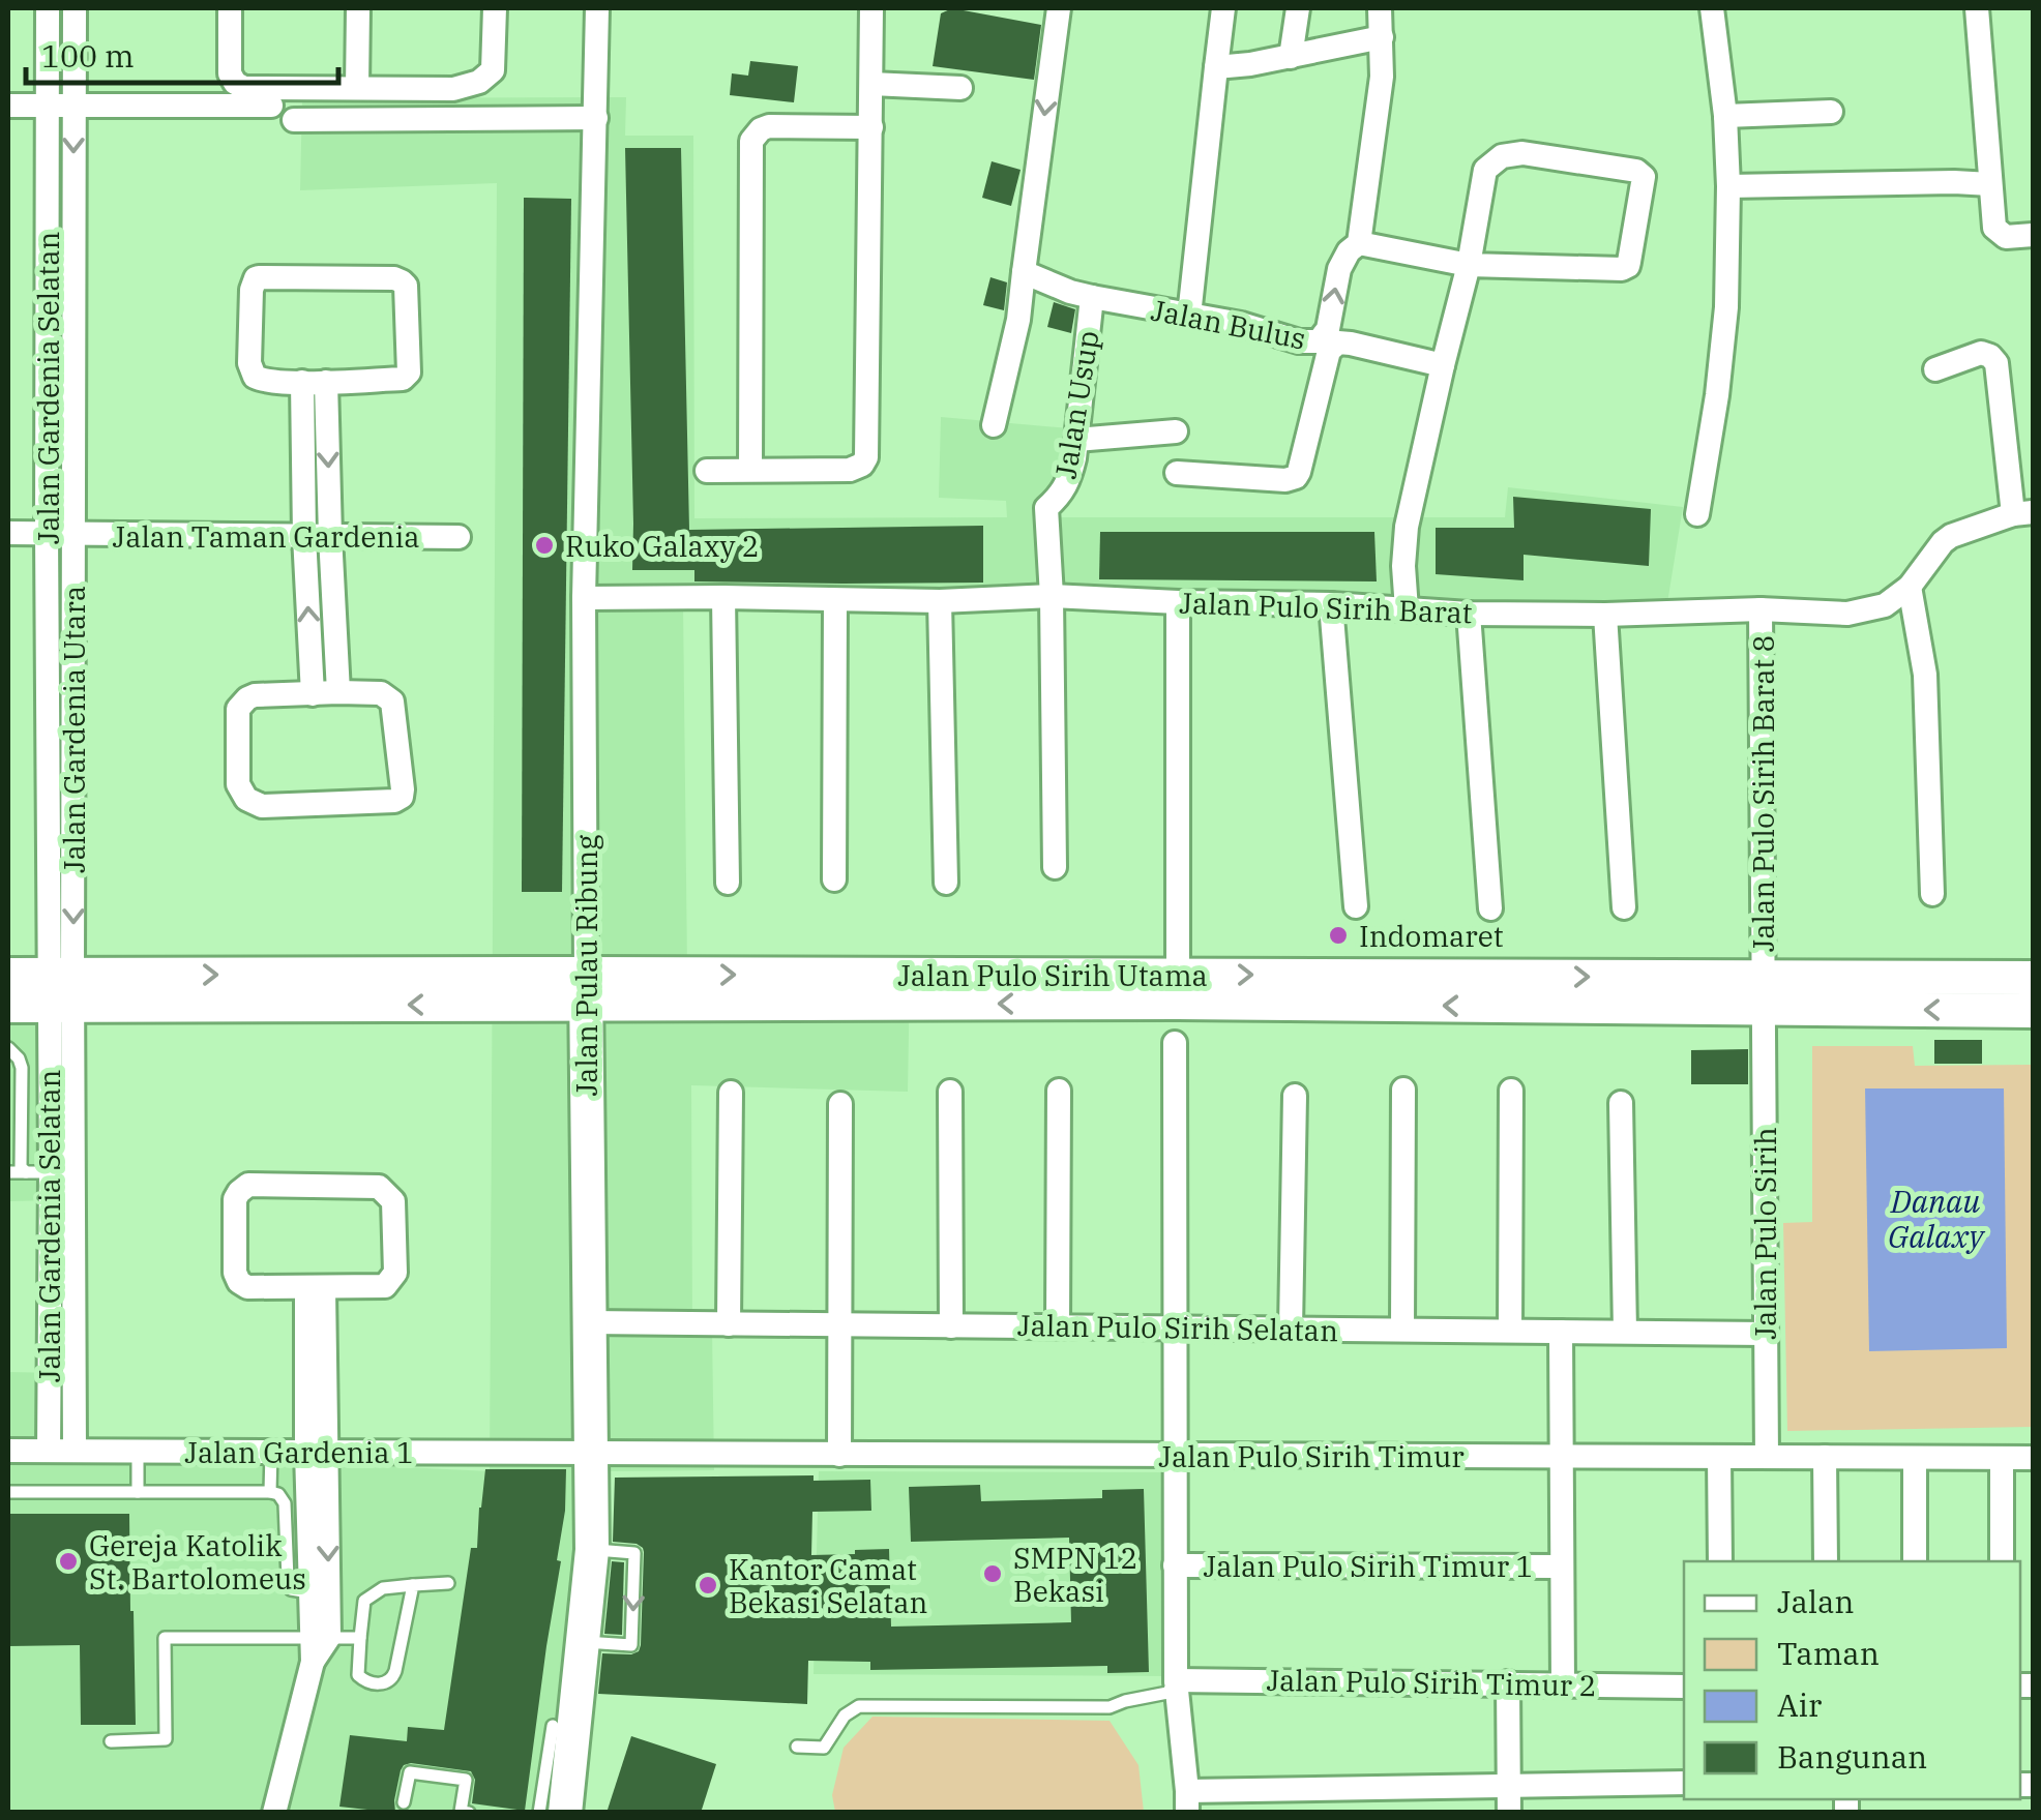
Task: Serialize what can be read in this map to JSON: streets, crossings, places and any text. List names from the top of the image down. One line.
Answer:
{"streets":{"main road":["Jalan Pulau Ribung","Jalan Pulo Sirih Utama"],"street":["Jalan Bulus","Jalan Gardenia Selatan","Jalan Usup","Jalan Taman Gardenia","Jalan Pulo Sirih Barat","Jalan Gardenia Utara","Jalan Pulo Sirih Barat 8","Jalan Pulo Sirih","Jalan Pulo Sirih Selatan","Jalan Gardenia 1","Jalan Pulo Sirih Timur","Jalan Pulo Sirih Timur 1","Jalan Pulo Sirih Timur 2"]},"crossings":[["Jalan Bulus","Jalan Usup"],["Jalan Gardenia Selatan","Jalan Taman Gardenia"],["Jalan Gardenia Selatan","Jalan Gardenia Utara"],["Jalan Gardenia Selatan","Jalan Pulo Sirih Utama"],["Jalan Gardenia Selatan","Jalan Gardenia 1"],["Jalan Usup","Jalan Pulo Sirih Barat"],["Jalan Taman Gardenia","Jalan Gardenia Utara"],["Jalan Pulo Sirih Barat","Jalan Pulo Sirih Barat 8"],["Jalan Pulo Sirih Barat","Jalan Pulau Ribung"],["Jalan Gardenia Utara","Jalan Pulo Sirih Utama"],["Jalan Gardenia Utara","Jalan Gardenia 1"],["Jalan Pulo Sirih Barat 8","Jalan Pulo Sirih Utama"],["Jalan Pulo Sirih Barat 8","Jalan Pulo Sirih"],["Jalan Pulau Ribung","Jalan Pulo Sirih Utama"],["Jalan Pulau Ribung","Jalan Pulo Sirih Selatan"],["Jalan Pulau Ribung","Jalan Gardenia 1"],["Jalan Pulau Ribung","Jalan Pulo Sirih Timur"],["Jalan Pulo Sirih Utama","Jalan Pulo Sirih"],["Jalan Pulo Sirih","Jalan Pulo Sirih Selatan"],["Jalan Pulo Sirih","Jalan Pulo Sirih Timur"],["Jalan Gardenia 1","Jalan Pulo Sirih Timur"]],"one_way":["Jalan Gardenia Utara"],"water":["Danau Galaxy"],"places":["Ruko Galaxy 2","Indomaret","Gereja Katolik St. Bartolomeus","SMPN 12 Bekasi","Kantor Camat Bekasi Selatan"],"legend":["Jalan","Taman","Air","Bangunan"],"scale_bar":"100 m"}
